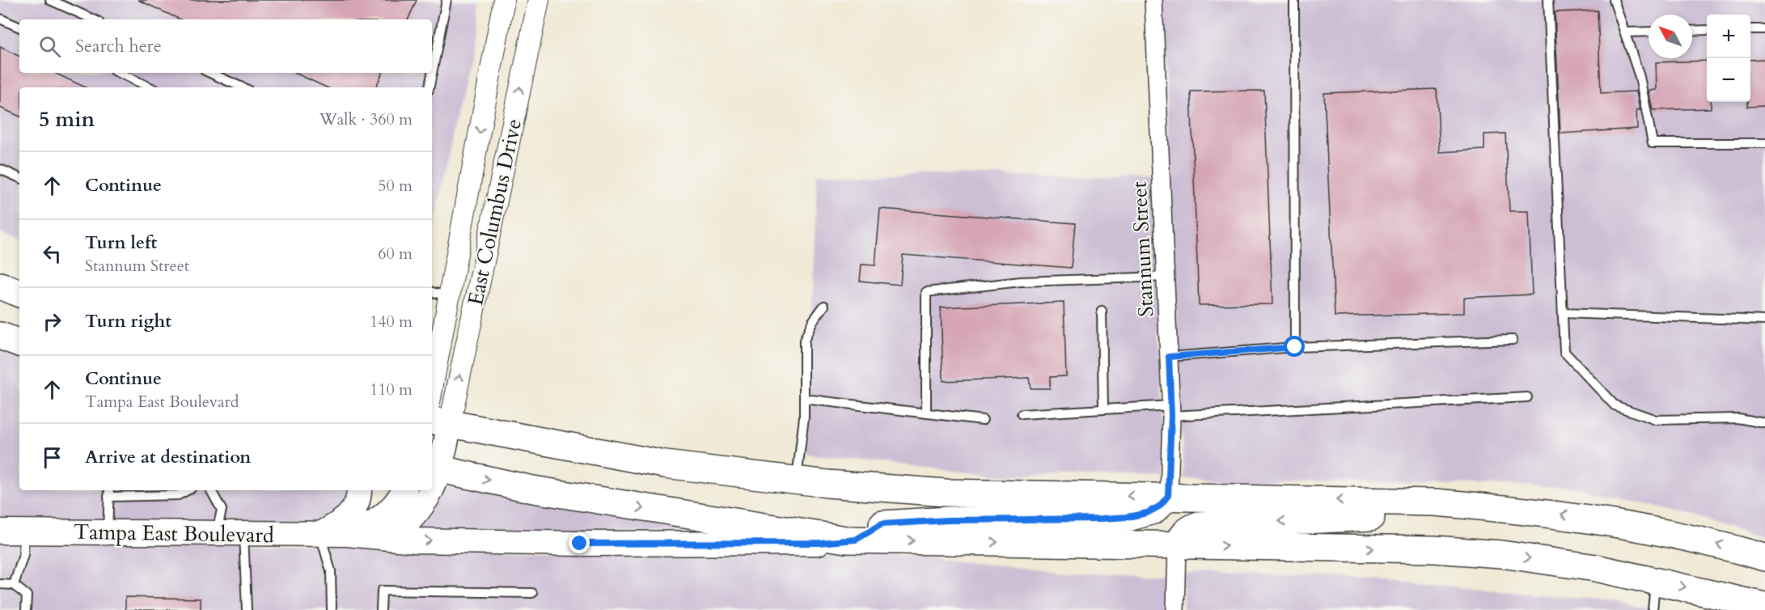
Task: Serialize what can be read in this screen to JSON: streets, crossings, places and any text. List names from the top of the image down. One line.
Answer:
{"streets":{"main road":["Tampa East Boulevard"],"street":["East Columbus Drive","Stannum Street"]},"north":"top left","page":{"map_buttons":["+","−"],"search":"Search here","heading":["5 min","Walk · 360 m"],"list":[["Continue","50 m"],["Turn left","Stannum Street","60 m"],["Turn right","140 m"],["Continue","Tampa East Boulevard","110 m"],"Arrive at destination"]}}
